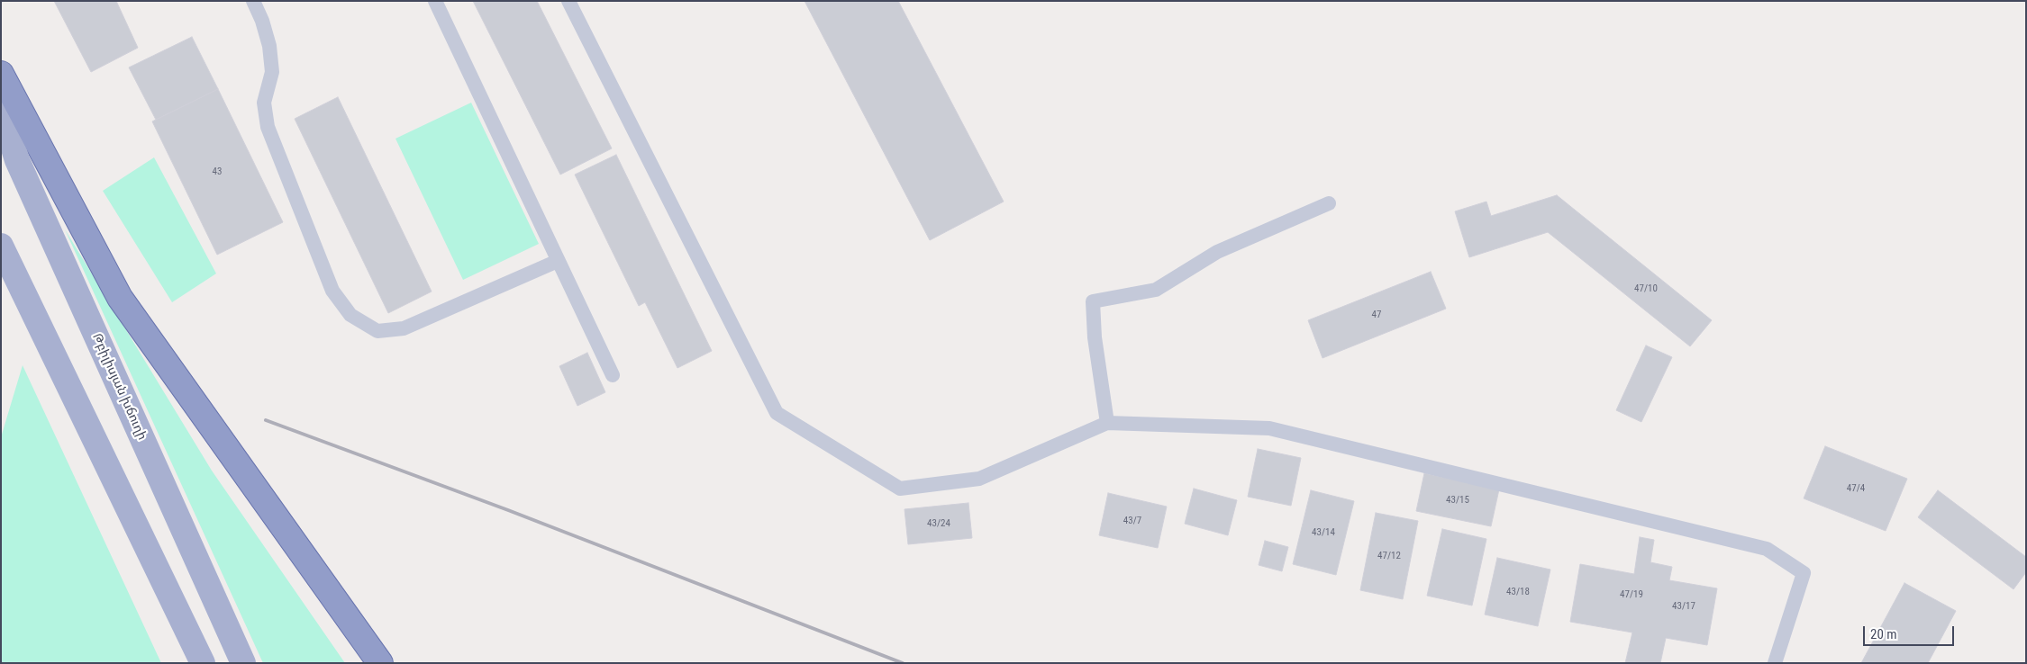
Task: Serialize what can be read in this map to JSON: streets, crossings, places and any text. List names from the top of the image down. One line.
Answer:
{"streets":{"main road":["Թբիլիսյան խճուղի"]},"house_numbers":["43","47/10","47","47/4","43/15","43/7","43/24","43/14","47/12","43/18","47/19","43/17"],"scale_bar":"20 m"}
